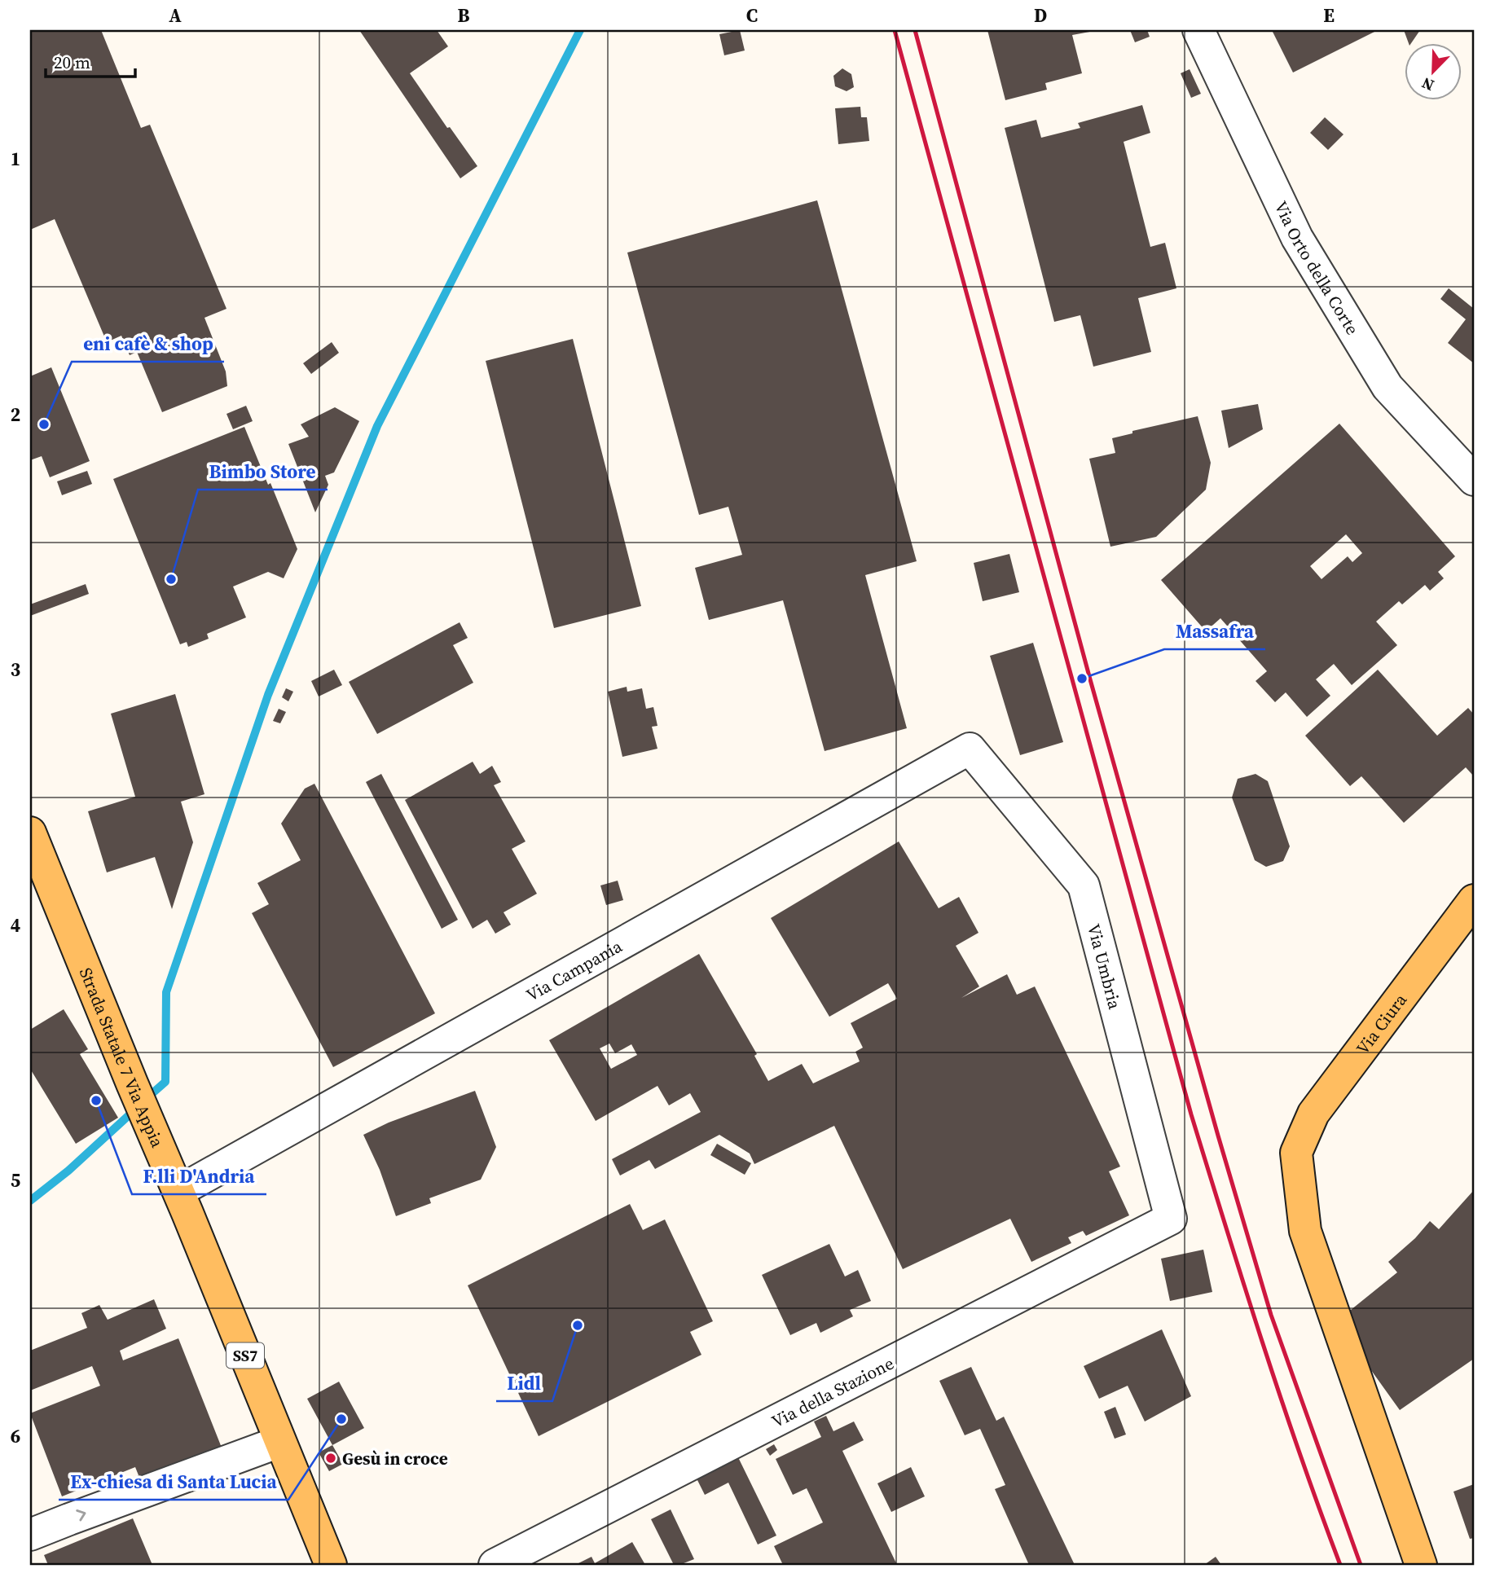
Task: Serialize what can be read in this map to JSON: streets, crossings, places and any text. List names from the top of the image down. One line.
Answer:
{"streets":{"main road":["Via Ciura","Strada Statale 7 Via Appia","SS7"],"street":["Via Orto della Corte","Via Umbria","Via Campania","Via della Stazione"]},"crossings":[["Via Umbria","Via Campania"],["Via Umbria","Via della Stazione"],["Via Campania","Strada Statale 7 Via Appia"]],"places":["eni cafè & shop","Bimbo Store","Massafra","F.lli D'Andria","Lidl","Ex-chiesa di Santa Lucia","Gesù in croce"],"scale_bar":"20 m","north":"bottom left","grid":{"columns":["A","B","C","D","E"],"rows":["1","2","3","4","5","6"]}}
